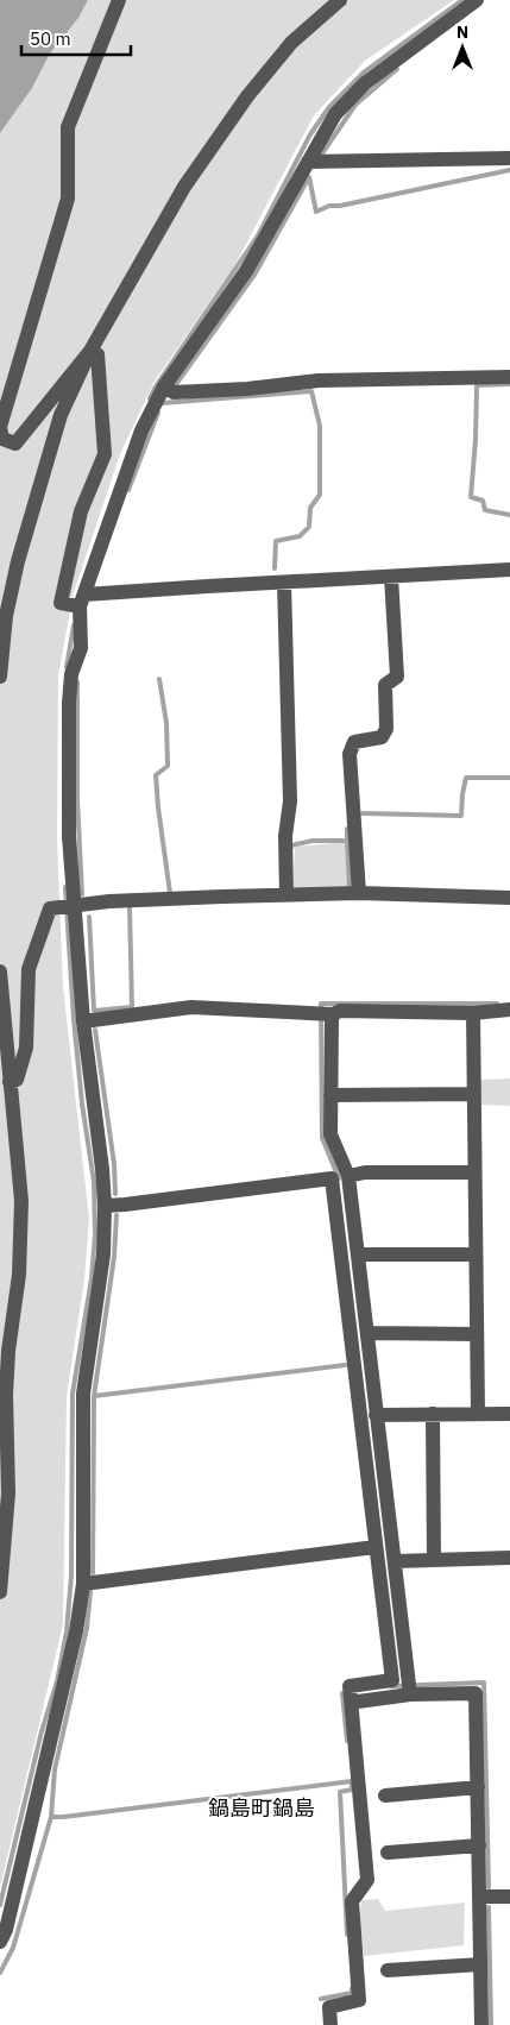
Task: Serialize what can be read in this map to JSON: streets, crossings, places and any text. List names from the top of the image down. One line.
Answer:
{"districts":["鍋島町鍋島"],"scale_bar":"50 m","north":"top"}
